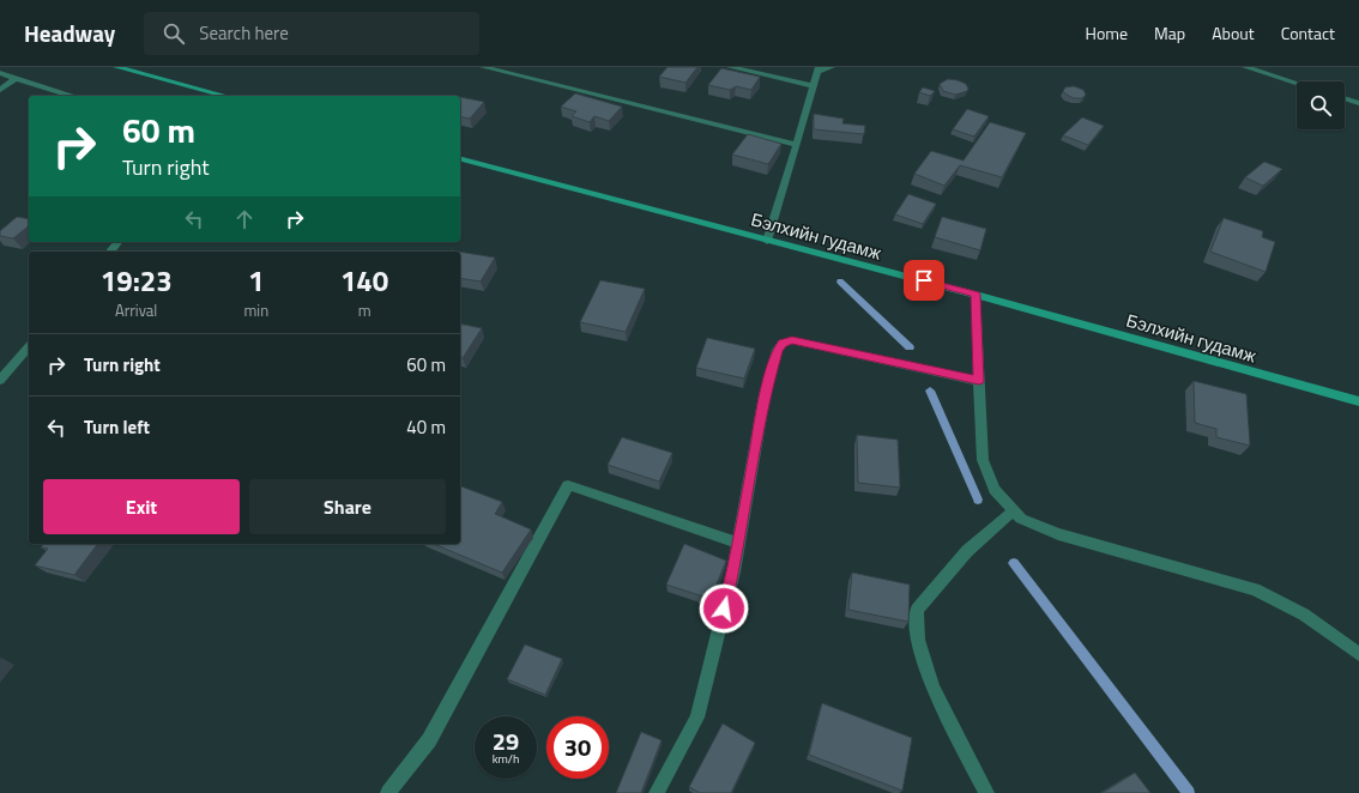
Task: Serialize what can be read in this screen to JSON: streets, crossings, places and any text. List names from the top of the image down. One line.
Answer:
{"streets":{"main road":["Бэлхийн гудамж"]},"page":{"header":"Headway","search":"Search here","nav":["Home","Map","About","Contact"],"turn":["60 m","Turn right"],"eta":["19:23","Arrival","1","min","140","m"],"list":[{"name":"Turn right","value":"60 m"},{"name":"Turn left","value":"40 m"}],"buttons":["Exit","Share"],"speed":"29 km/h","limit":"30"}}
